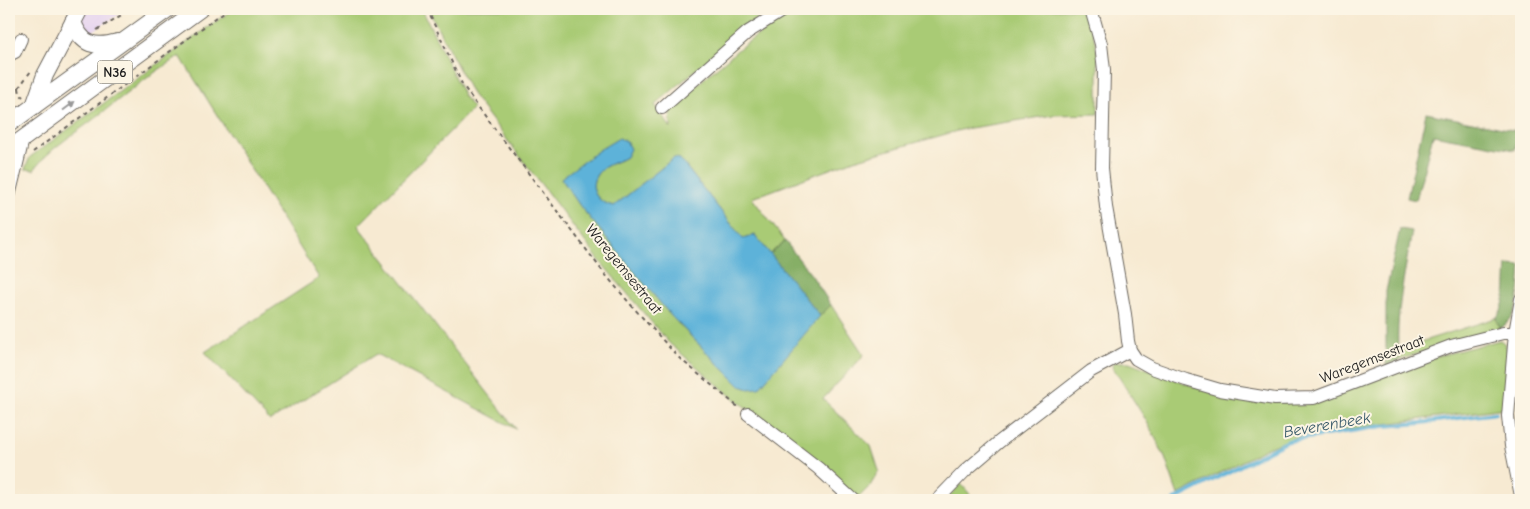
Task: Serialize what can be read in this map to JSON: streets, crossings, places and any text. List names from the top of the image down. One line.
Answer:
{"streets":{"main road":["N36"],"street":["Waregemsestraat"]},"water":["Beverenbeek"]}
